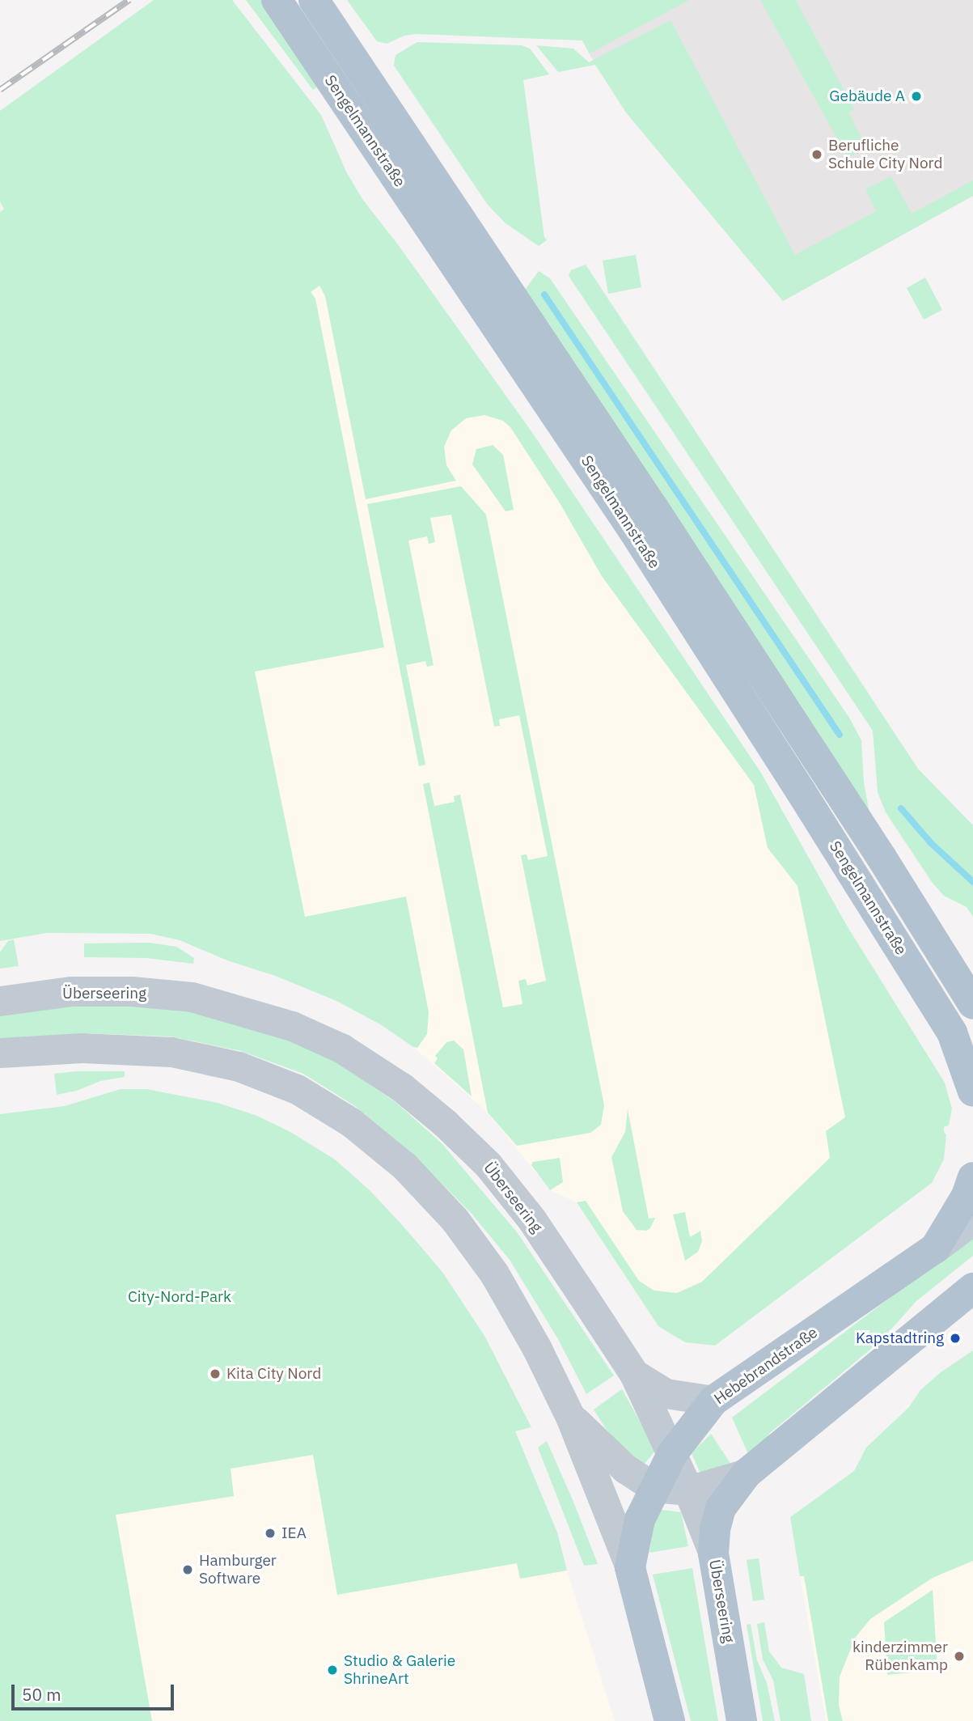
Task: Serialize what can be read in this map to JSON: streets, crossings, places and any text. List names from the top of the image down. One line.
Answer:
{"streets":{"main road":["Sengelmannstraße","Überseering","Hebebrandstraße"]},"crossings":[["Überseering","Hebebrandstraße"]],"parks":["City-Nord-Park"],"places":["Gebäude A","Berufliche Schule City Nord","Kapstadtring","Kita City Nord","IEA","Hamburger Software","kinderzimmer Rübenkamp","Studio & Galerie ShrineArt"],"scale_bar":"50 m"}
